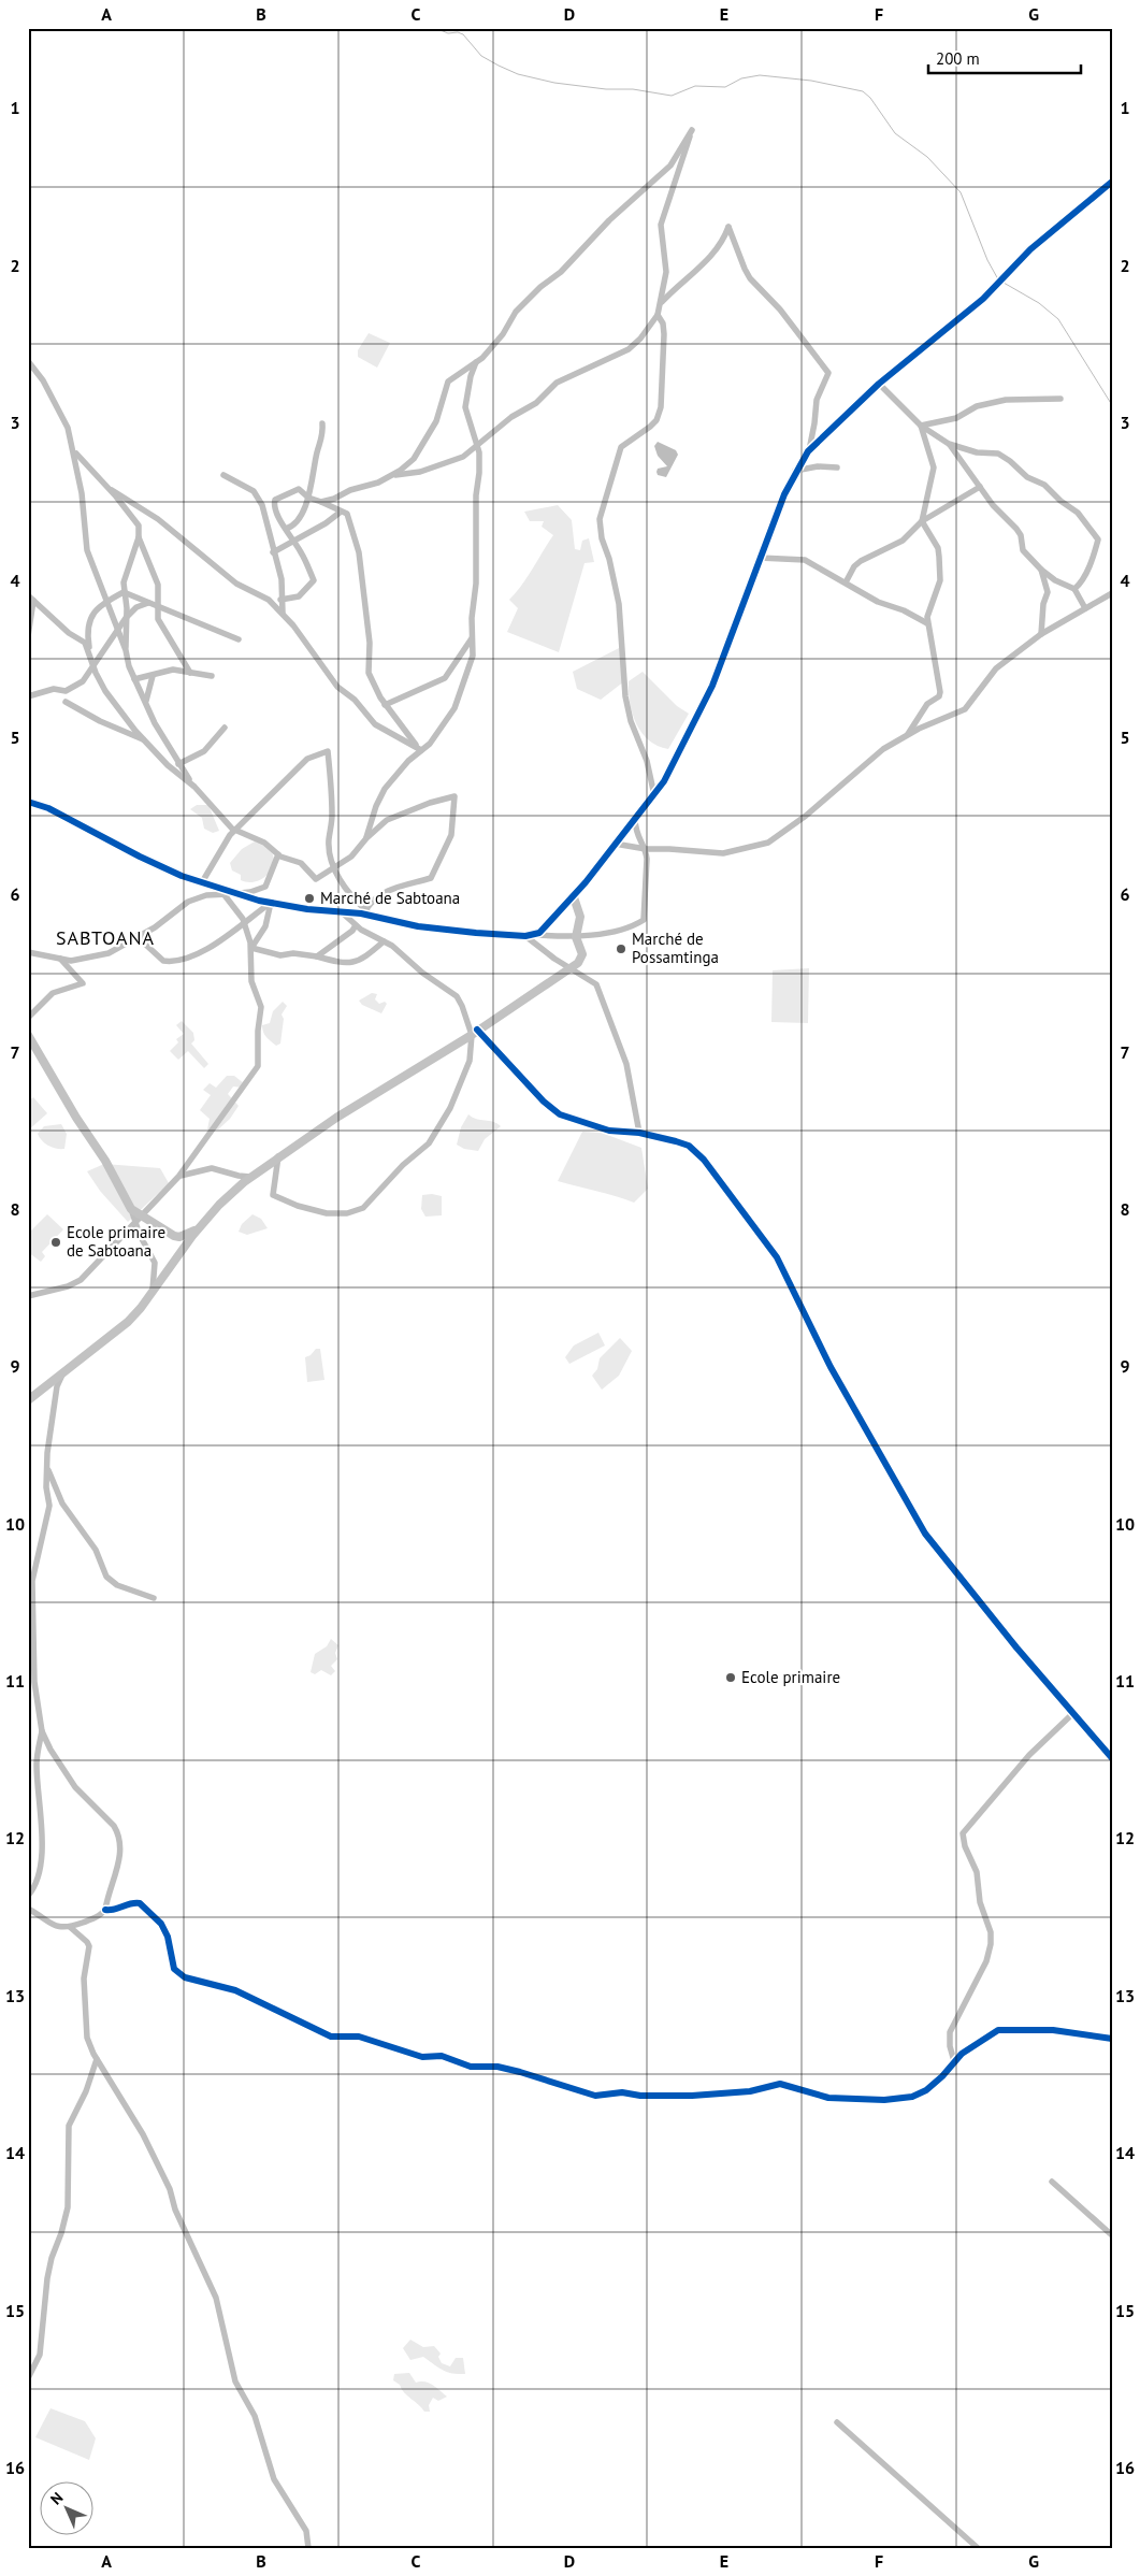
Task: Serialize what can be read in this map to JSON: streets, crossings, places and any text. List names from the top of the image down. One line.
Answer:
{"districts":["SABTOANA"],"places":["Marché de Sabtoana","Marché de Possamtinga","Ecole primaire de Sabtoana","Ecole primaire"],"scale_bar":"200 m","north":"top left","grid":{"columns":["A","B","C","D","E","F","G"],"rows":["1","2","3","4","5","6","7","8","9","10","11","12","13","14","15","16"]}}
